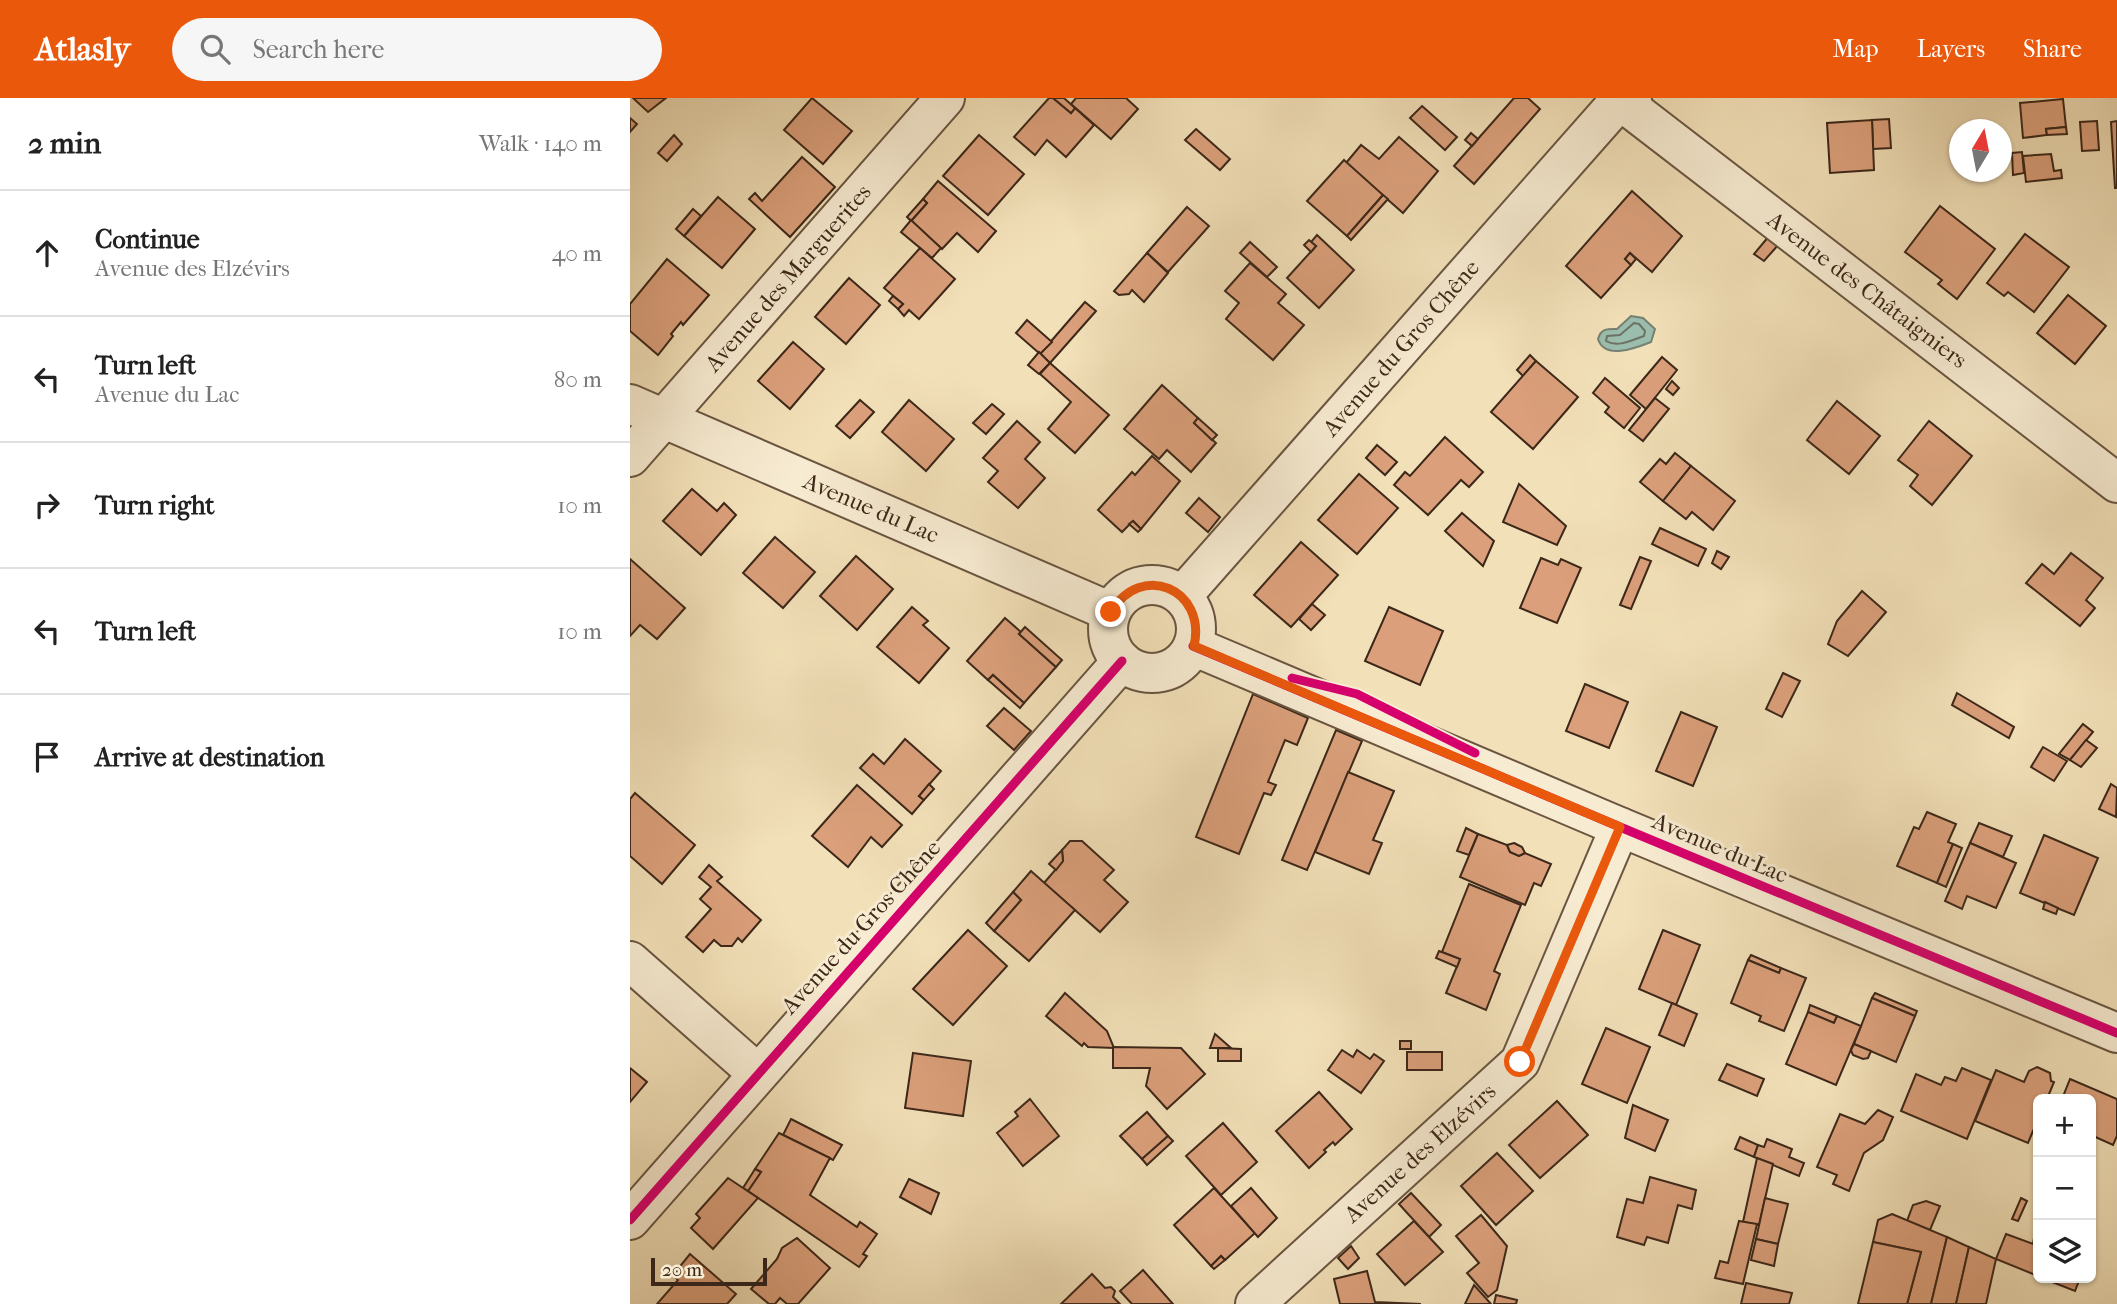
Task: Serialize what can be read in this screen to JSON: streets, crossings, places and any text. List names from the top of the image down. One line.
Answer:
{"streets":{"street":["Avenue des Marguerites","Avenue des Châtaigniers","Avenue du Gros Chêne","Avenue du Lac","Avenue des Elzévirs"]},"crossings":[["Avenue des Marguerites","Avenue du Lac"],["Avenue des Châtaigniers","Avenue du Gros Chêne"],["Avenue du Gros Chêne","Avenue du Lac"],["Avenue du Lac","Avenue des Elzévirs"]],"scale_bar":"20 m","north":"top","page":{"header":"Atlasly","search":"Search here","nav":["Map","Layers","Share"],"heading":["2 min","Walk · 140 m"],"list":[["Continue","Avenue des Elzévirs","40 m"],["Turn left","Avenue du Lac","80 m"],["Turn right","10 m"],["Turn left","10 m"],"Arrive at destination"],"map_buttons":["+","−"],"scale":"20 m"}}
